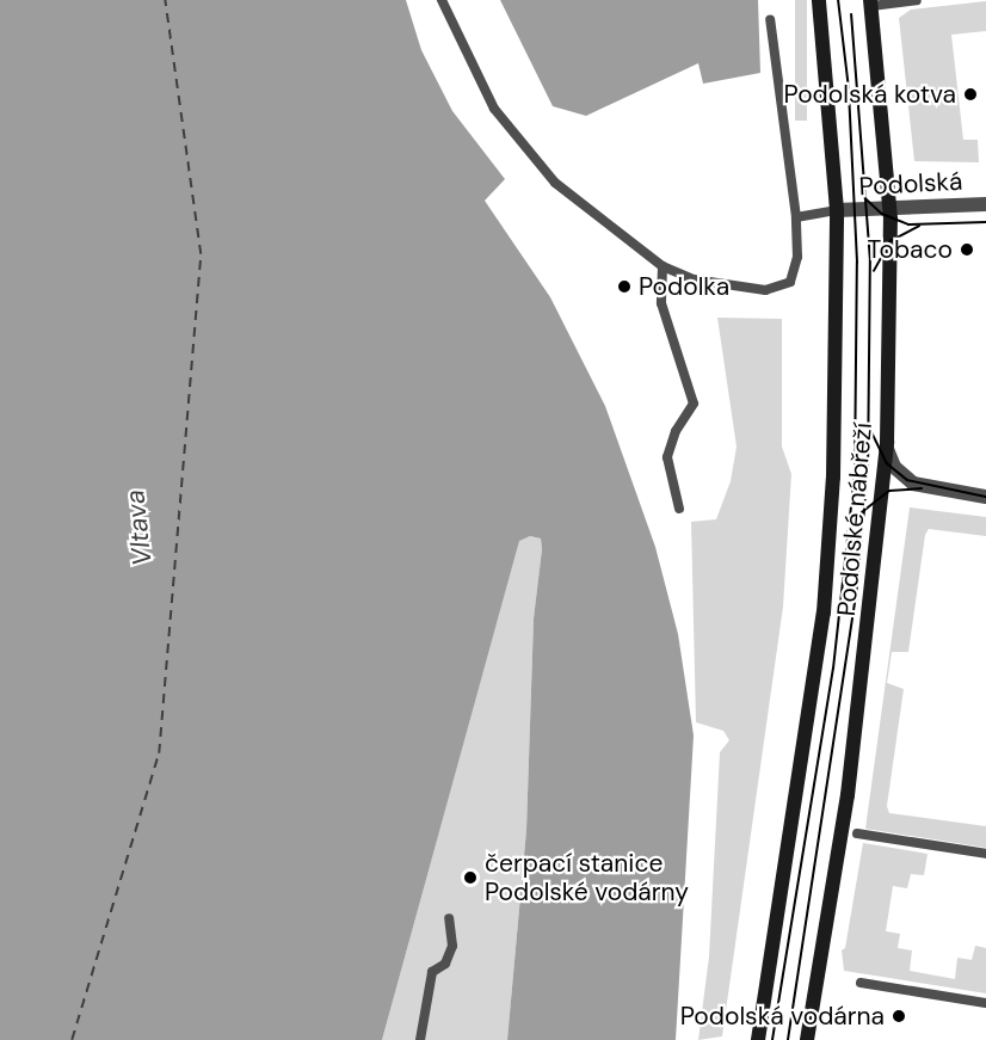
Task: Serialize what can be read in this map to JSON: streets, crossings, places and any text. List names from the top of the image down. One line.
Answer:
{"streets":{"main road":["Podolské nábřeží"],"street":["Podolská"]},"crossings":[["Podolská","Podolské nábřeží"]],"water":["Vltava"],"places":["Podolská kotva","Tobaco","Podolka","čerpací stanice Podolské vodárny","Podolská vodárna"]}
